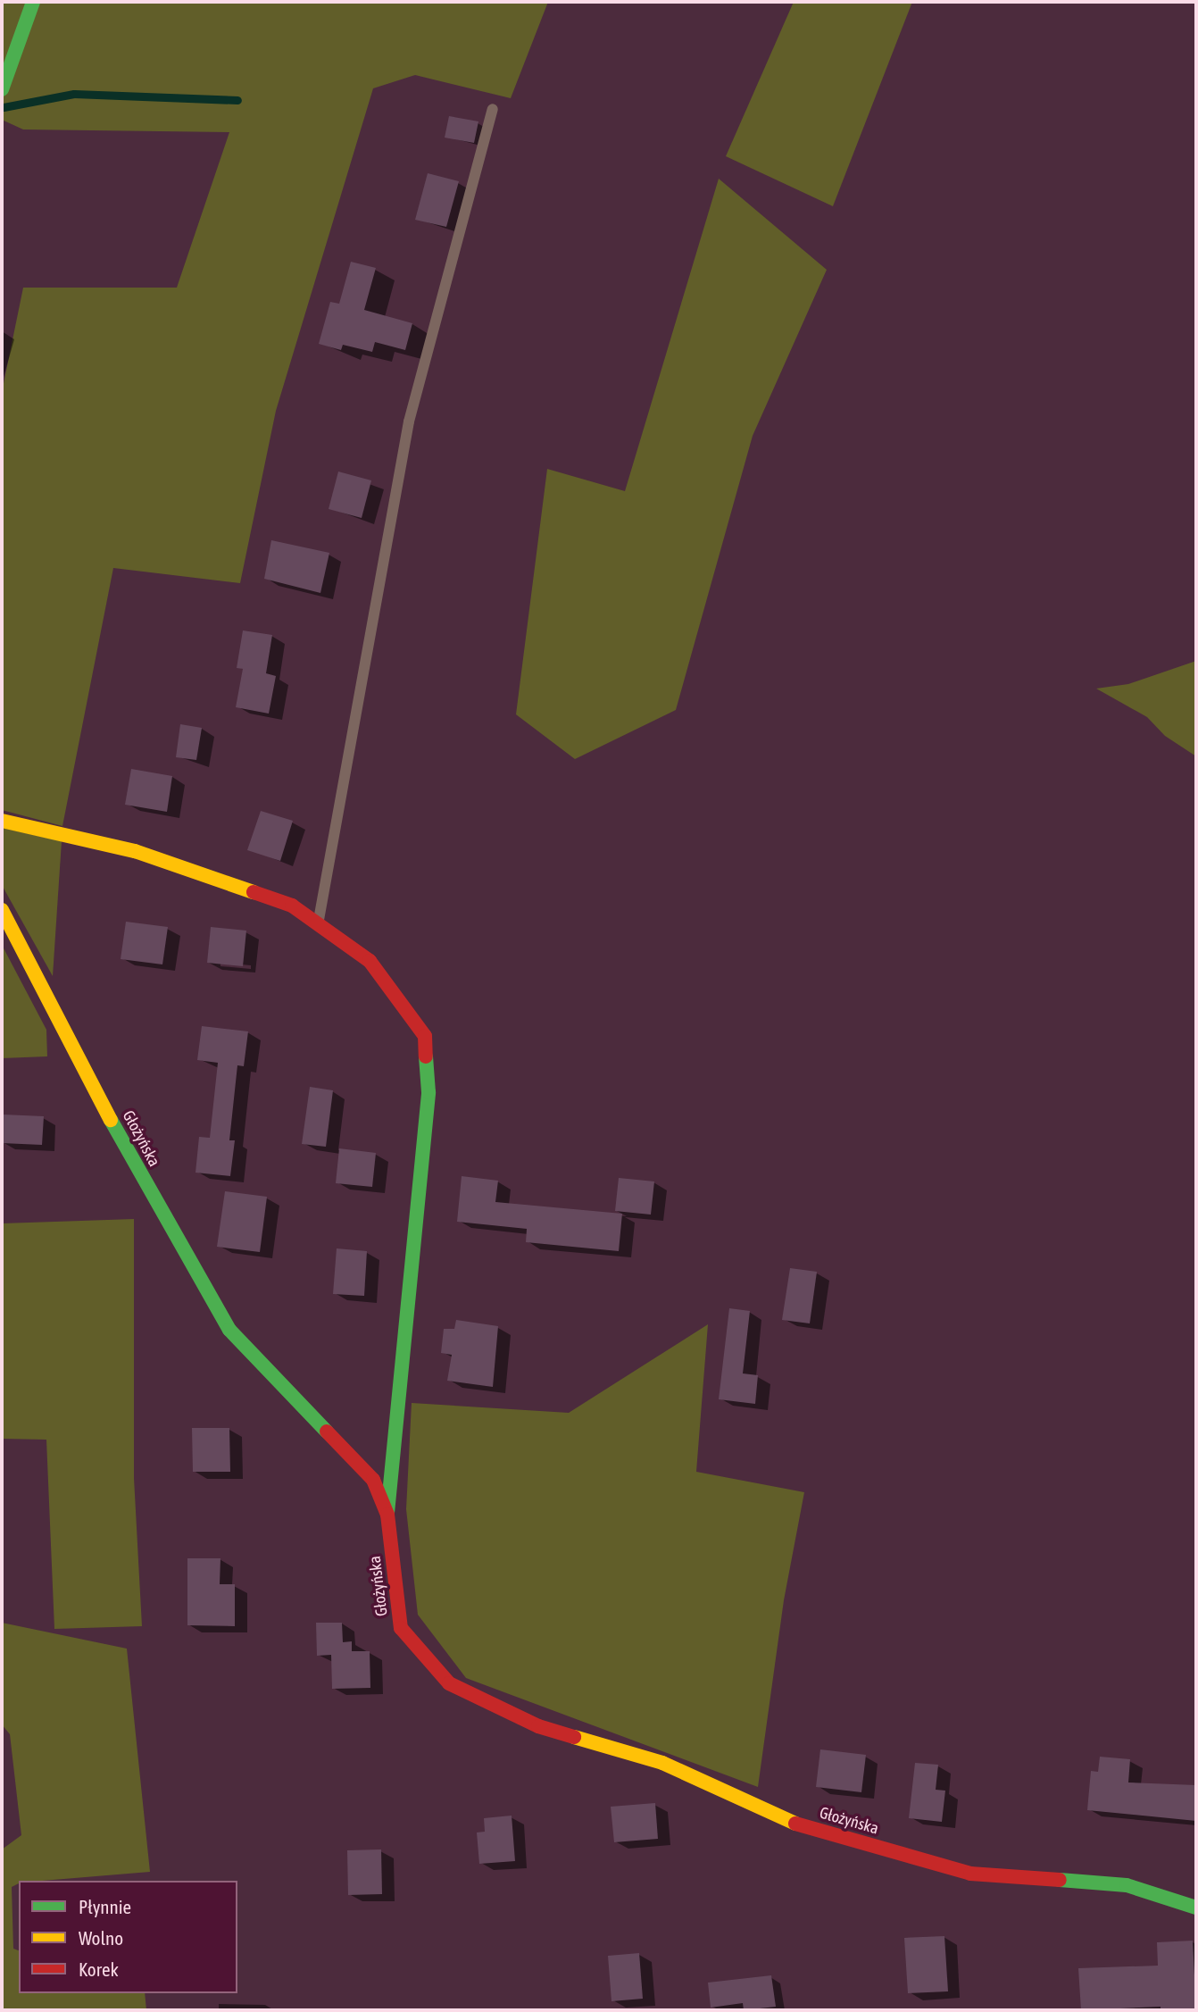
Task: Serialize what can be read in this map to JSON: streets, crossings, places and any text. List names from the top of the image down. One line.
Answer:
{"streets":{"street":["Głożyńska"]},"legend":["Płynnie","Wolno","Korek"]}
